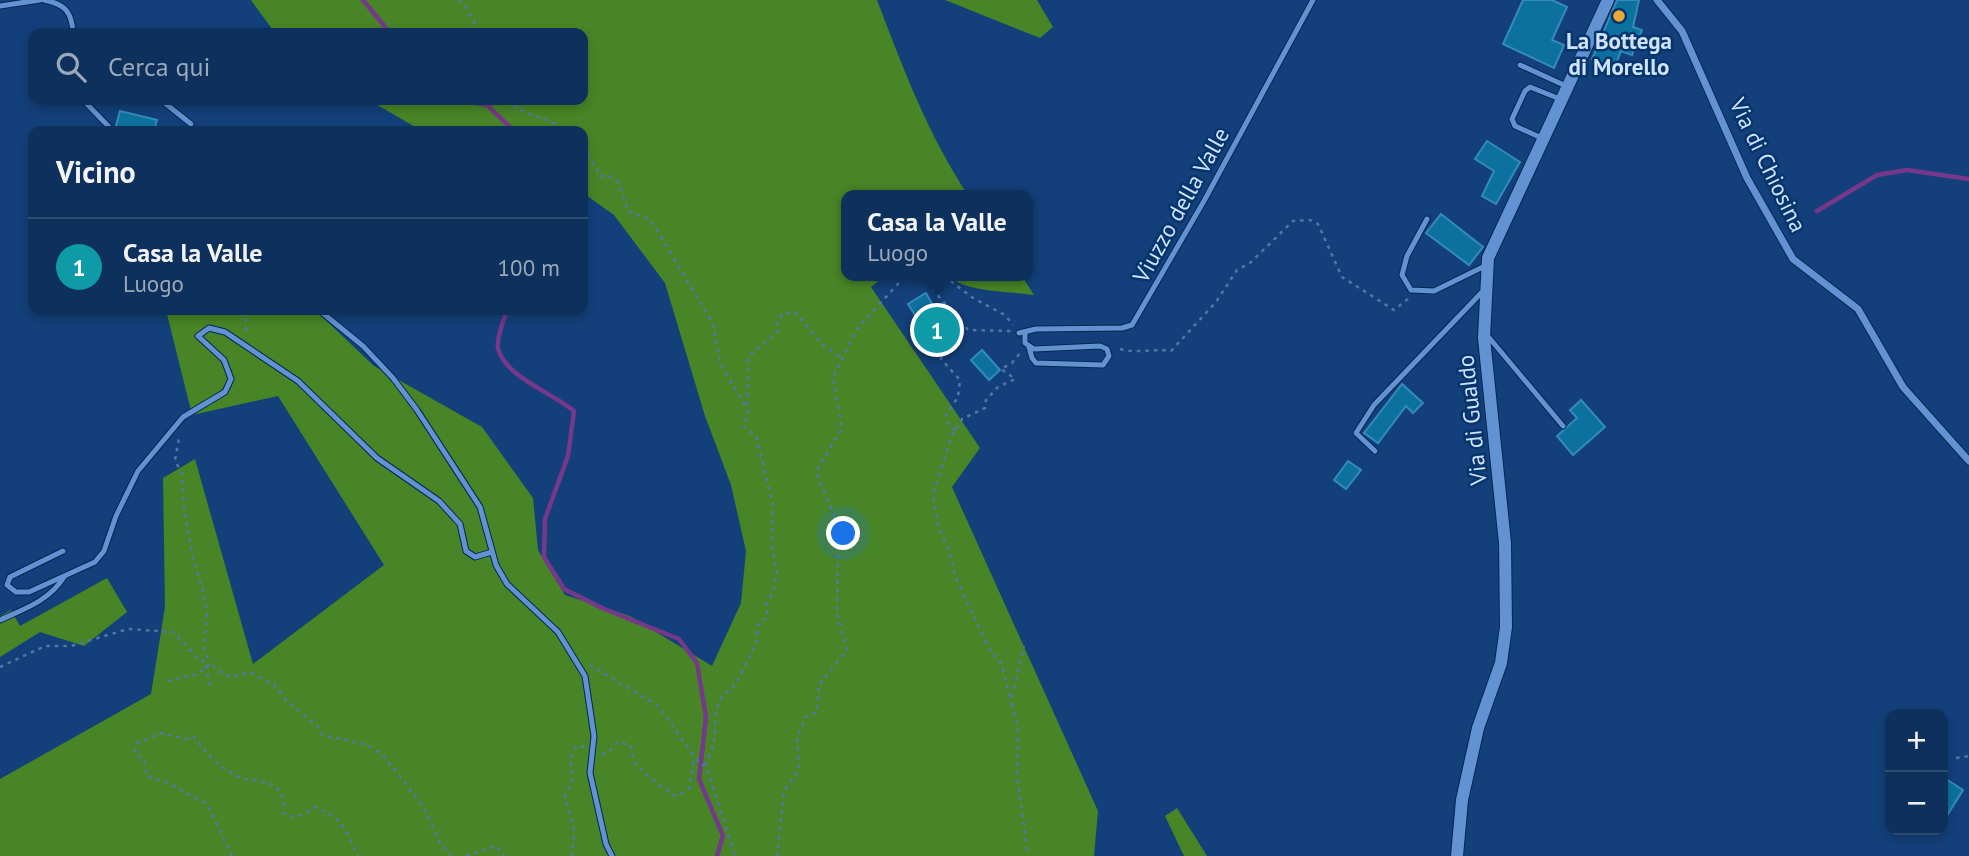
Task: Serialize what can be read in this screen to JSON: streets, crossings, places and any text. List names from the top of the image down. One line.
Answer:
{"streets":{"street":["Via di Chiosina","Via di Gualdo"],"lane":["Viuzzo della Valle"]},"places":["La Bottega di Morello"],"page":{"search":"Cerca qui","heading":"Vicino","popup":["Casa la Valle","Luogo"],"list":[{"mark":"1","name":"Casa la Valle","note":"Luogo","value":"100 m"}],"pins":"1","map_buttons":["+","−"]}}
